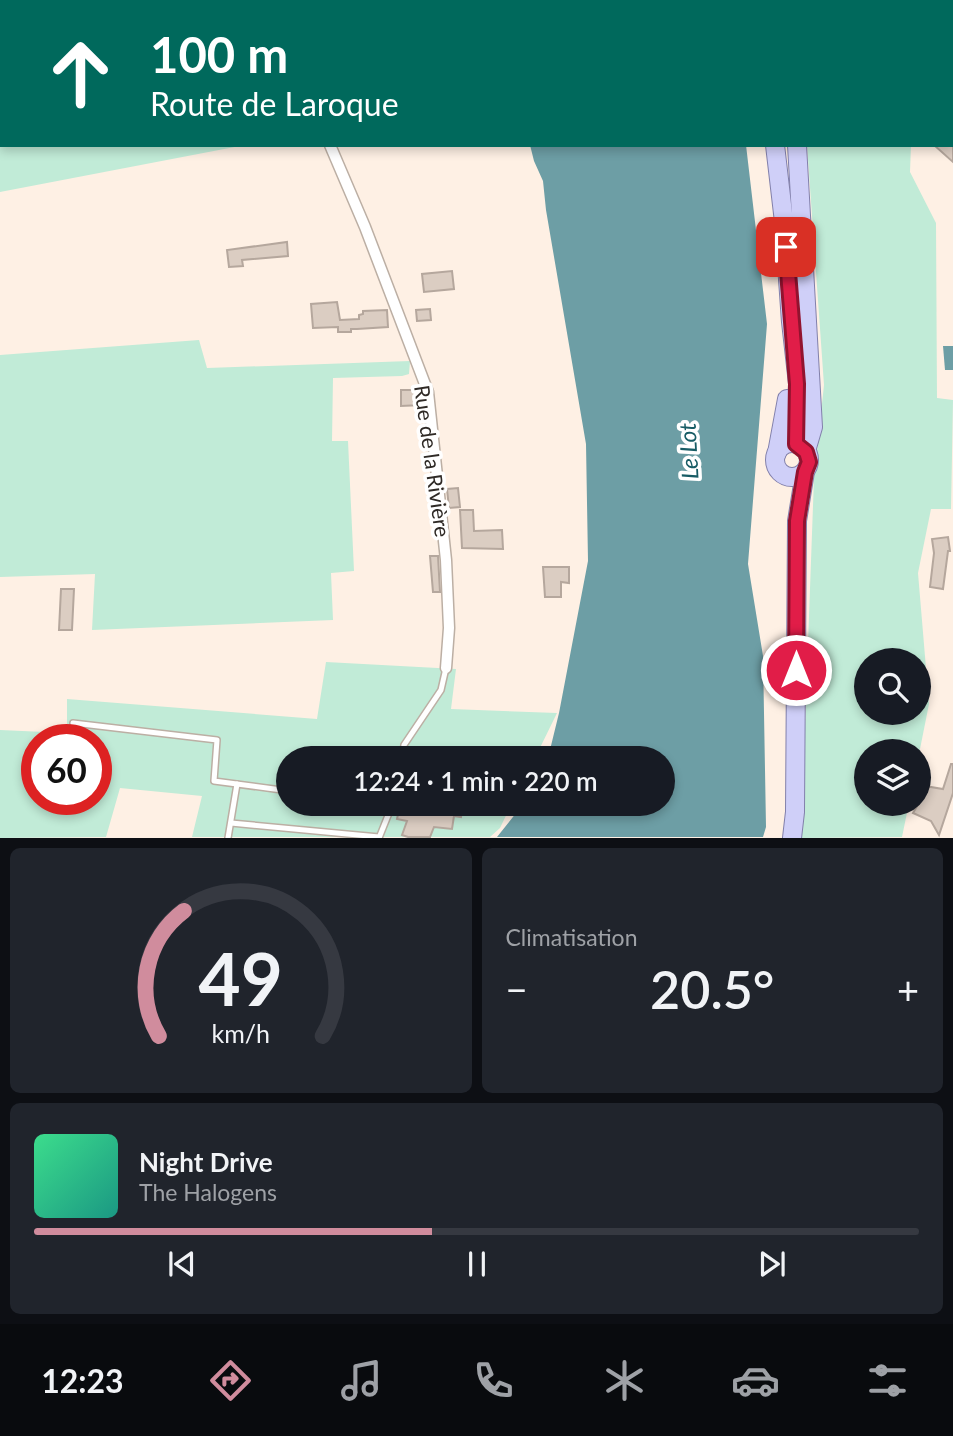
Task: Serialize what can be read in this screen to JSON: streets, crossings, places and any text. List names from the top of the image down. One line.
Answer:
{"streets":{"street":["Rue de la Rivière"]},"water":["Le Lot"],"page":{"turn":["100 m","Route de Laroque"],"limit":"60","trip":"12:24 · 1 min · 220 m","tile":"Climatisation","heat":["−","20.5°","+"],"song":["Night Drive","The Halogens"],"tabs":"12:23","gauge":["49","km/h"]}}
